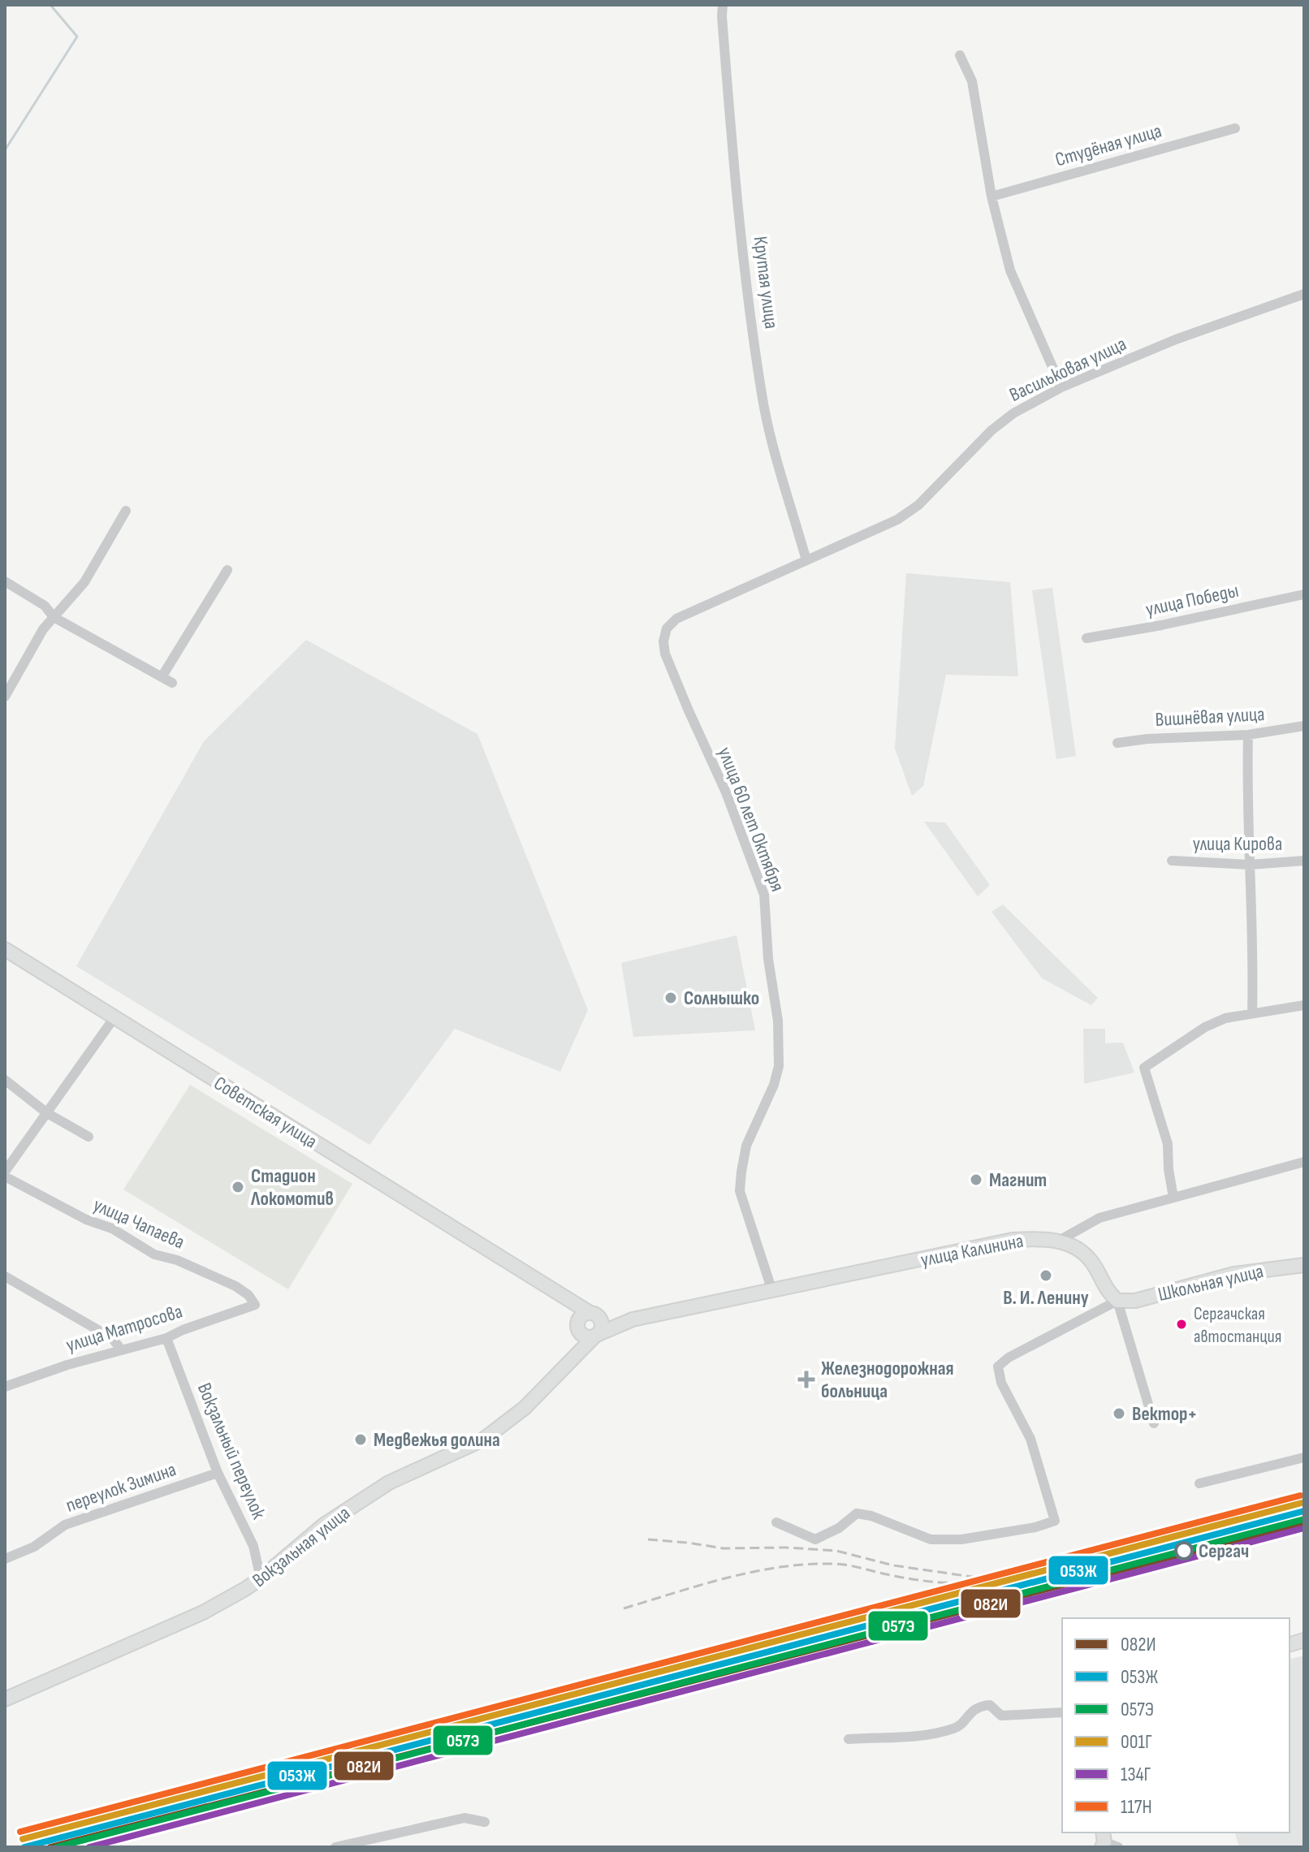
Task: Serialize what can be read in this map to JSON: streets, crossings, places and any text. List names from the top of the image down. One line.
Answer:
{"streets":{"main road":["Советская улица","улица Калинина","Школьная улица","Вокзальная улица"],"street":["Студёная улица","Крутая улица","Васильковая улица","улица Победы","Вишнёвая улица","улица 60 лет Октября","улица Кирова","улица Чапаева","улица Матросова","Вокзальный переулок","переулок Зимина"]},"crossings":[["Крутая улица","Васильковая улица"],["Крутая улица","улица 60 лет Октября"],["Васильковая улица","улица 60 лет Октября"],["улица 60 лет Октября","улица Калинина"],["Советская улица","Вокзальная улица"],["улица Чапаева","улица Матросова"],["улица Матросова","Вокзальный переулок"],["Вокзальный переулок","переулок Зимина"],["Вокзальный переулок","Вокзальная улица"]],"places":{"other":["Солнышко","Магнит","Стадион Локомотив","В. И. Ленину","Сергачская автостанция","Вектор+","Медвежья долина","Сергач"],"health":["Железнодорожная больница"]},"lines":["transit line 117Н","transit line 001Г","transit line 053Ж","transit line 057Э","transit line 082И","transit line 134Г"],"legend":["082И","053Ж","057Э","001Г","134Г","117Н"]}
